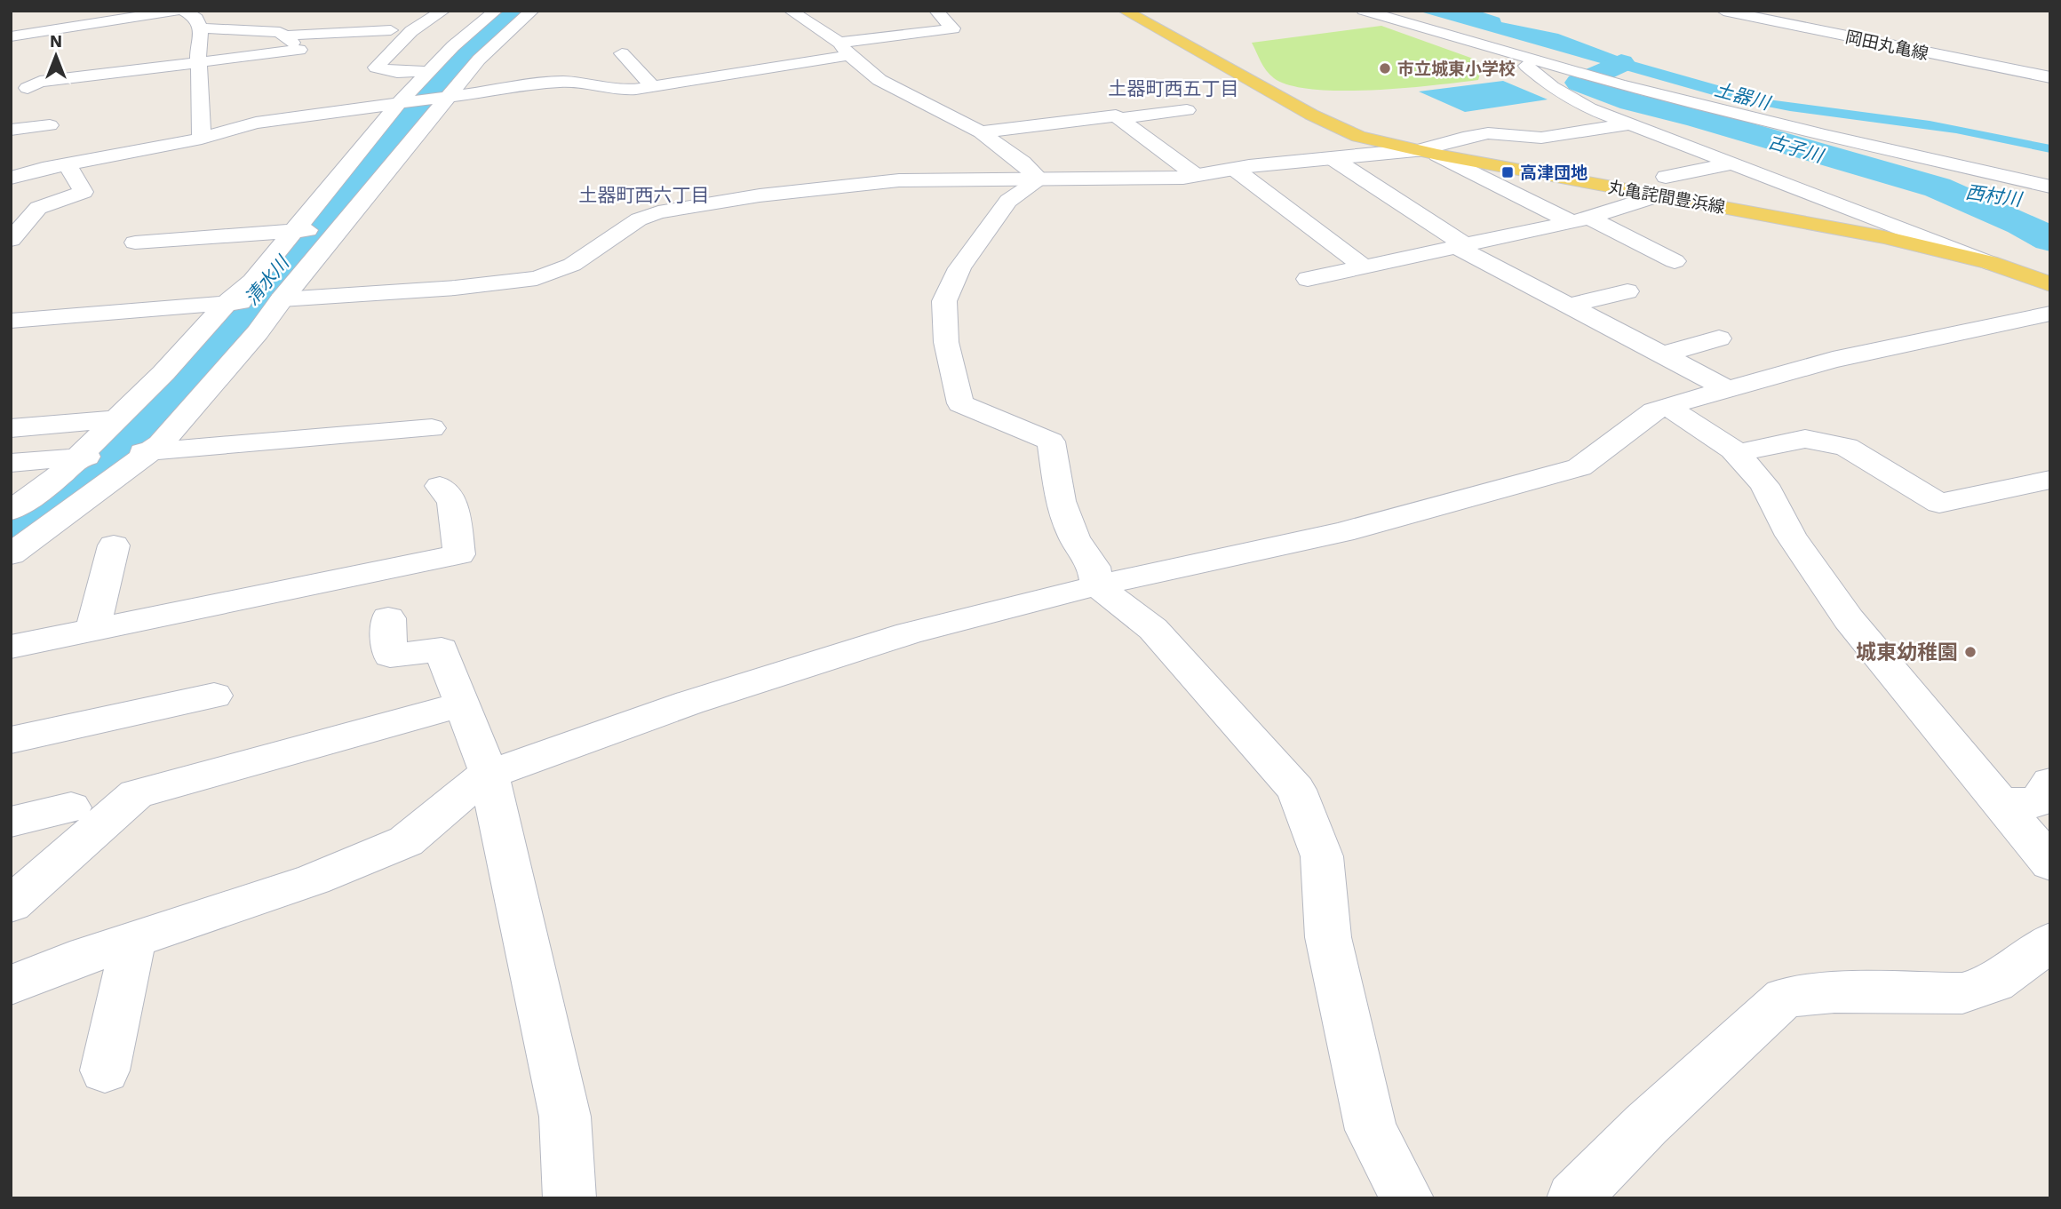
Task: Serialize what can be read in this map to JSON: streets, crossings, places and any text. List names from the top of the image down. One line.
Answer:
{"streets":{"main road":["丸亀詫間豊浜線"],"street":["岡田丸亀線"]},"districts":["土器町西五丁目","土器町西六丁目"],"water":["土器川","古子川","西村川","清水川"],"places":{"other":["市立城東小学校","城東幼稚園"],"transit":["高津団地"]},"north":"top"}
